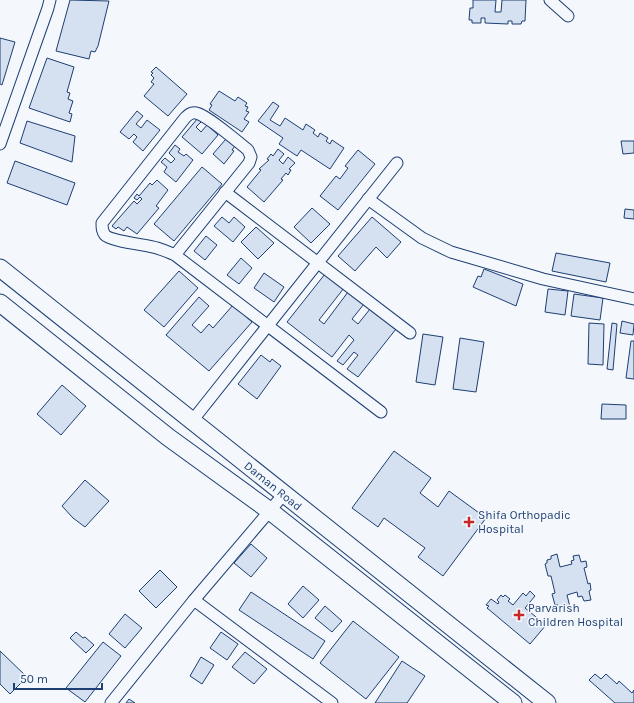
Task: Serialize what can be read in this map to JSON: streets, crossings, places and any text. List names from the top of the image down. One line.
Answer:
{"streets":{"main road":["Daman Road"]},"places":{"health":["Shifa Orthopadic Hospital","Parvarish Children Hospital"]},"scale_bar":"50 m"}
